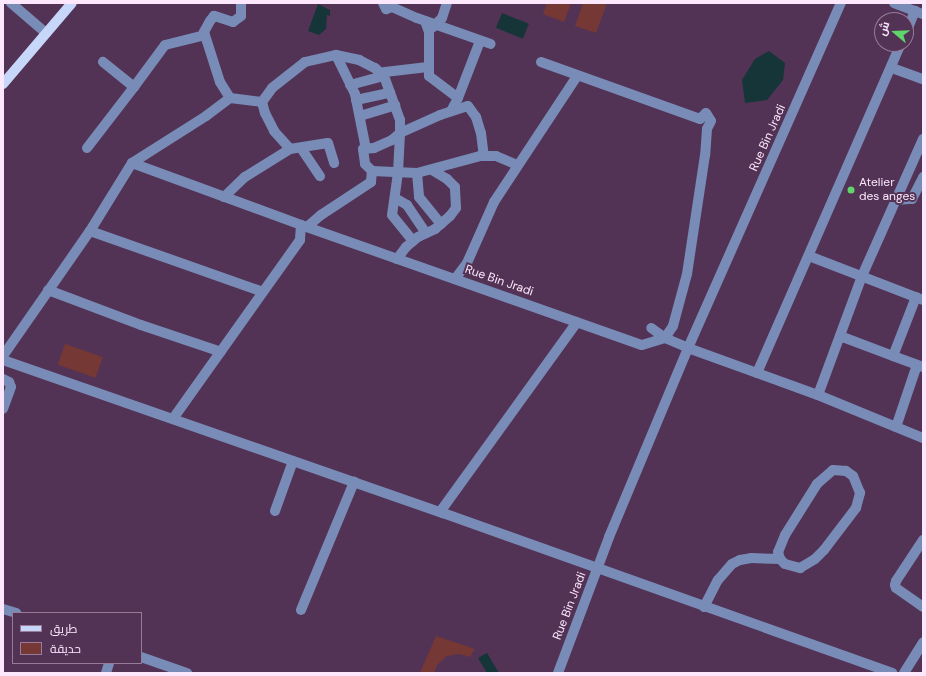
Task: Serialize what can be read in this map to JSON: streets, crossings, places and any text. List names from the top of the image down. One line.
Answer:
{"streets":{"street":["Rue Bin Jradi"]},"places":["Atelier des anges"],"legend":["طريق","حديقة"],"north":"left"}
